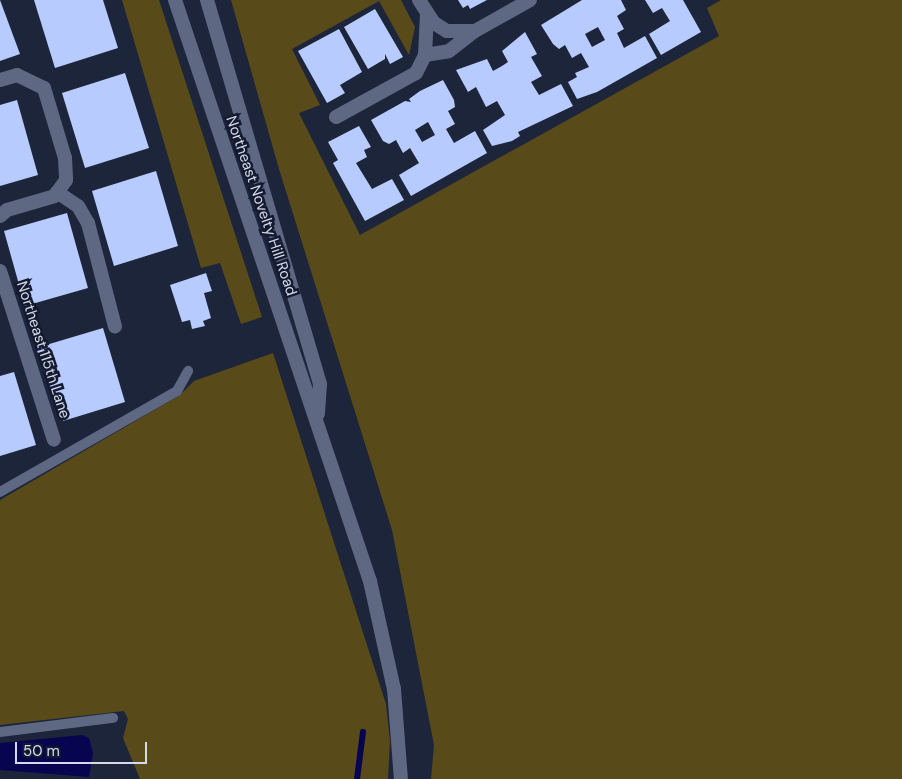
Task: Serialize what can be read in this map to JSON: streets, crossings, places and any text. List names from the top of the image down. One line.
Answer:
{"streets":{"main road":["Northeast Novelty Hill Road","Northeast 115th Lane"]},"scale_bar":"50 m"}
